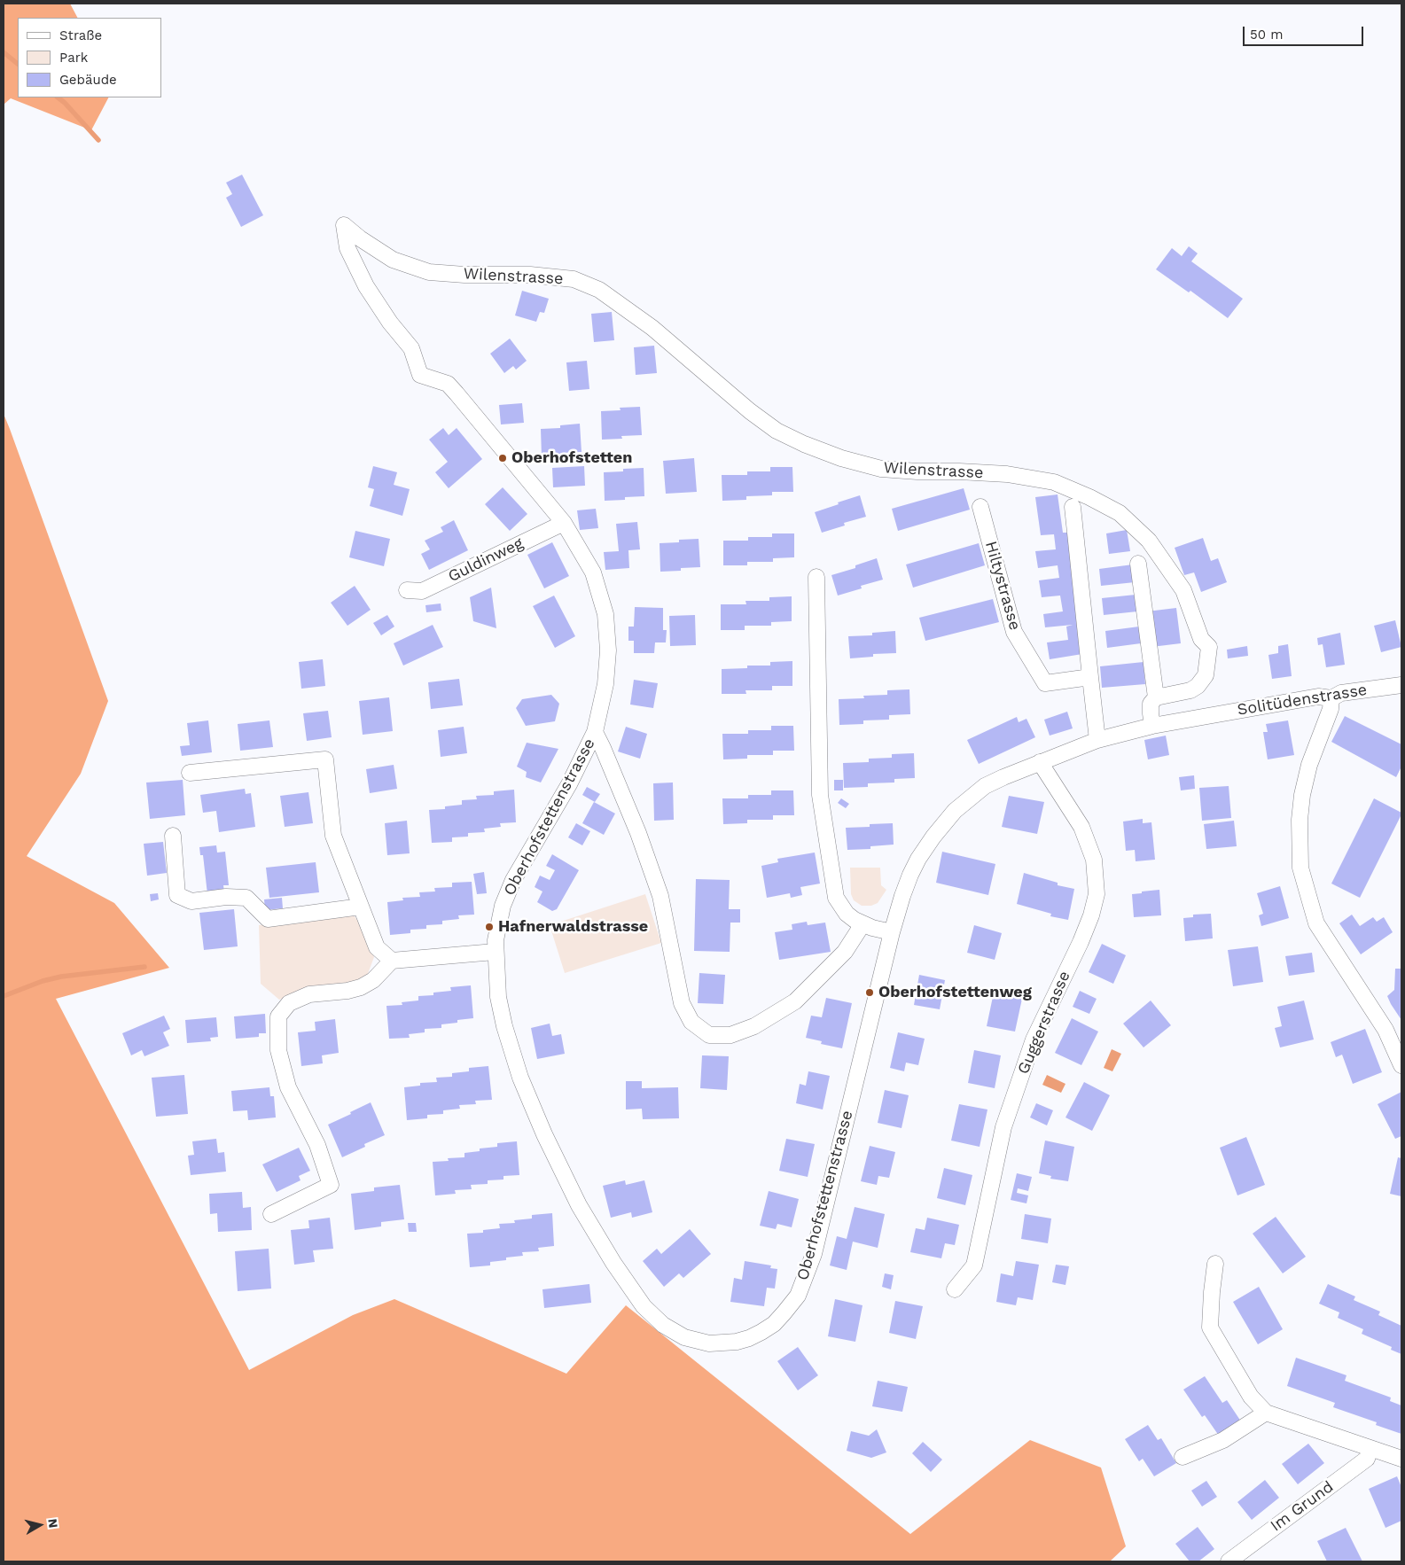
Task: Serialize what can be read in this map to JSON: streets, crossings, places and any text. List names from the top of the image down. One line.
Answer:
{"streets":{"street":["Wilenstrasse","Guldinweg","Hiltystrasse","Solitüdenstrasse","Oberhofstettenstrasse","Guggerstrasse","Im Grund"]},"crossings":[["Wilenstrasse","Oberhofstettenstrasse"],["Guldinweg","Oberhofstettenstrasse"],["Solitüdenstrasse","Oberhofstettenstrasse"],["Oberhofstettenstrasse","Guggerstrasse"]],"places":["Oberhofstetten","Hafnerwaldstrasse","Oberhofstettenweg"],"legend":["Straße","Park","Gebäude"],"scale_bar":"50 m","north":"right"}
